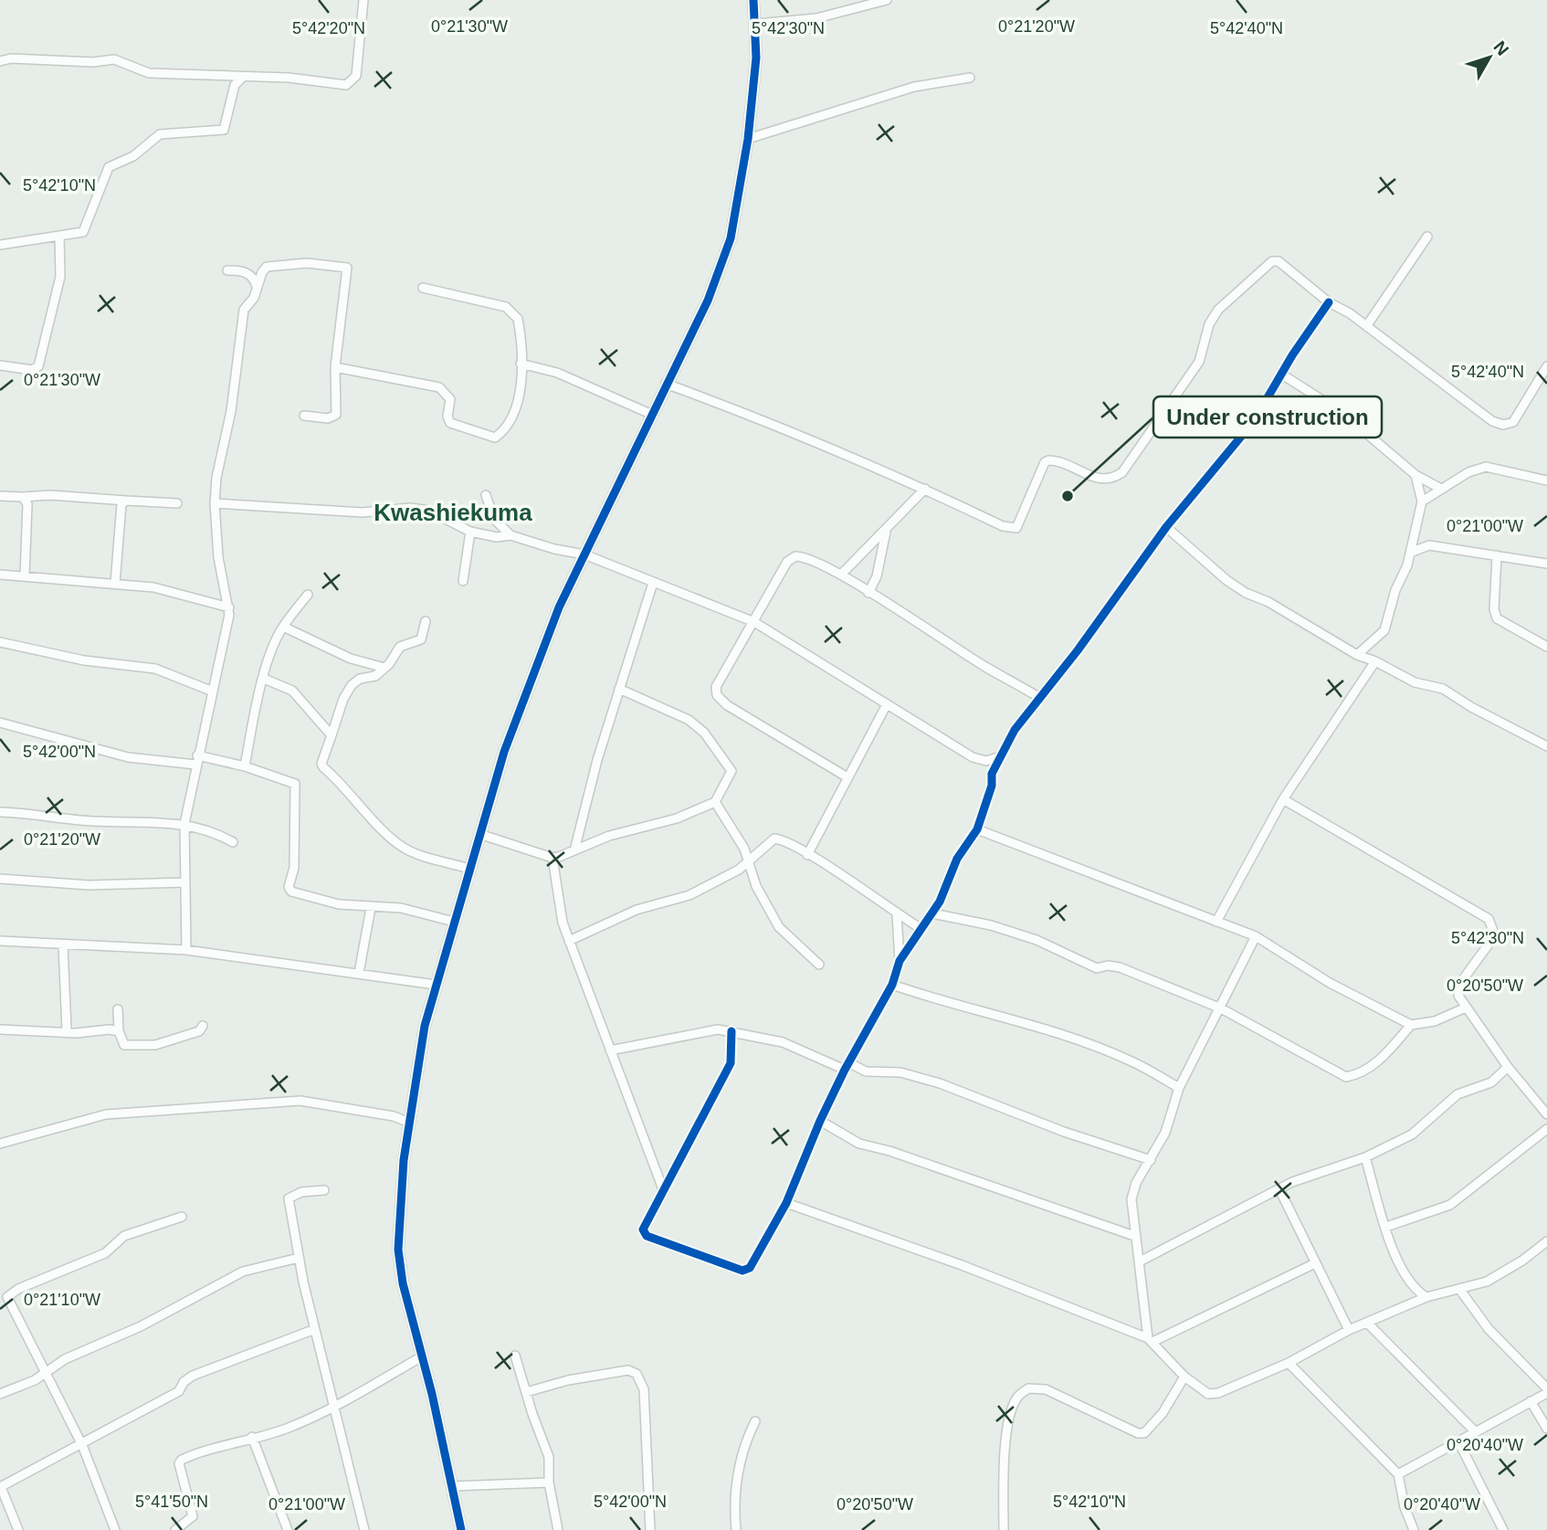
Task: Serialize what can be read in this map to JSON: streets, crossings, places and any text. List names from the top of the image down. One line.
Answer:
{"districts":["Kwashiekuma"],"places":["Under construction"],"north":"top right","coordinates":["0°21'30\"W","0°21'20\"W","5°42'20\"N","5°42'30\"N","5°42'40\"N","5°42'10\"N","0°21'00\"W","5°42'00\"N","0°20'50\"W","0°21'10\"W","0°20'40\"W","5°41'50\"N"]}
